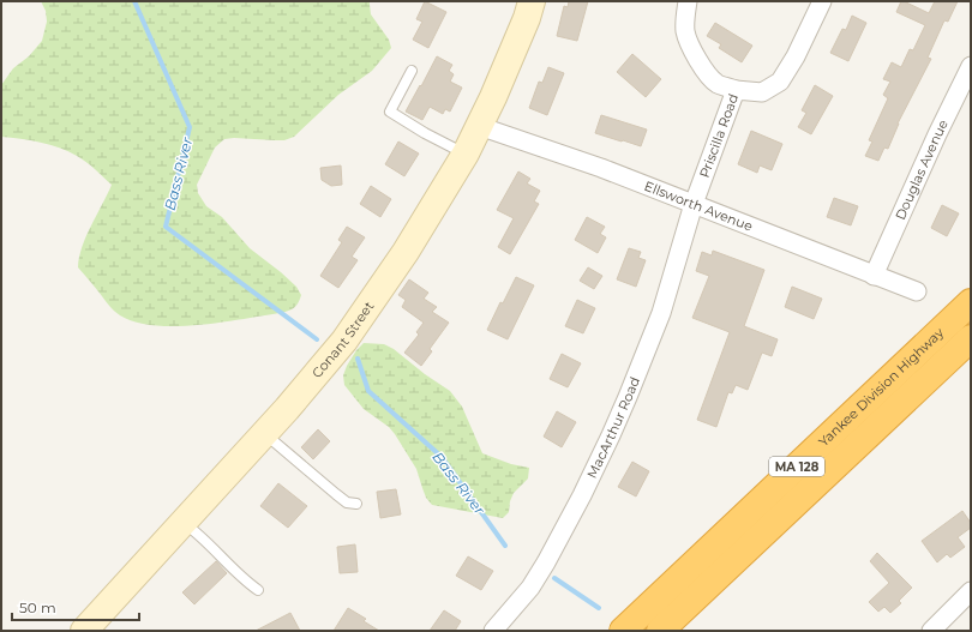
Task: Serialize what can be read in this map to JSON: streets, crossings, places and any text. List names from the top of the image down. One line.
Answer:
{"streets":{"highway":["Yankee Division Highway","MA 128"],"main road":["Conant Street"],"street":["Priscilla Road","Douglas Avenue","Ellsworth Avenue","MacArthur Road"]},"crossings":[["Priscilla Road","Ellsworth Avenue"],["Priscilla Road","MacArthur Road"],["Douglas Avenue","Ellsworth Avenue"],["Ellsworth Avenue","Conant Street"],["Ellsworth Avenue","MacArthur Road"]],"water":["Bass River"],"scale_bar":"50 m"}
